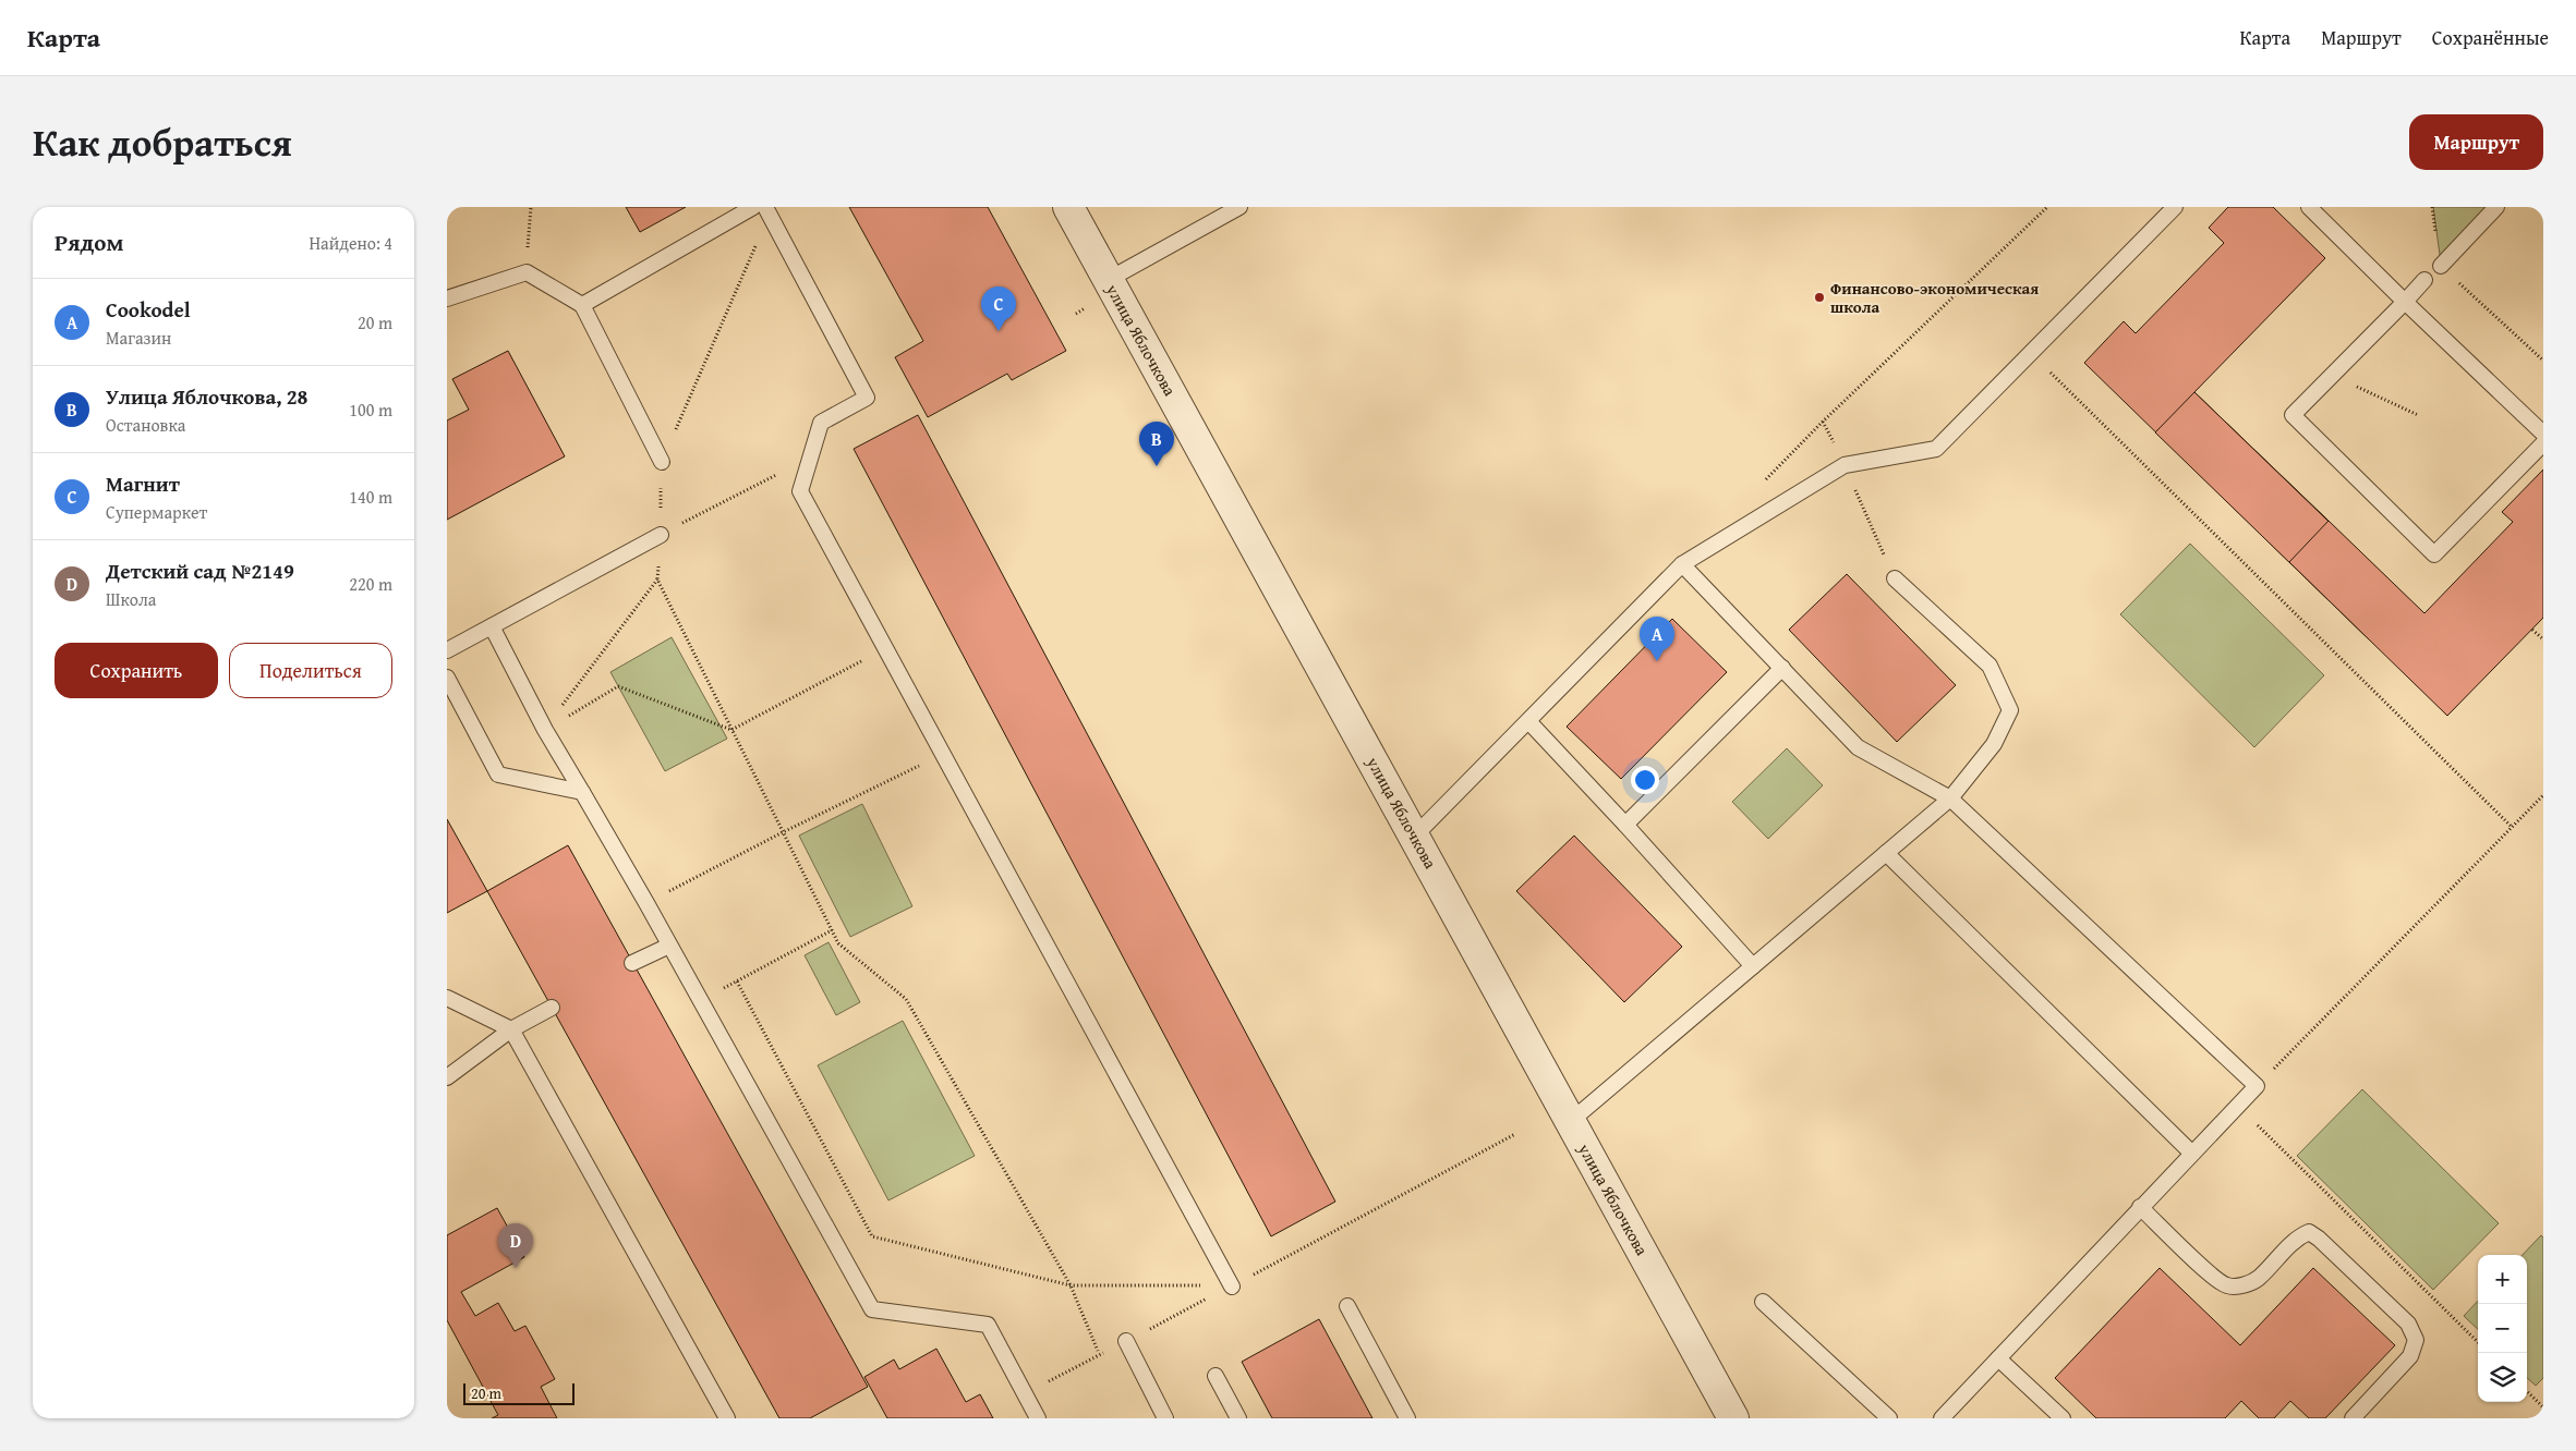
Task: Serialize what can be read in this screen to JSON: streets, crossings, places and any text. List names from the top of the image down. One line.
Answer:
{"streets":{"street":["улица Яблочкова"]},"places":["Финансово-экономическая школа"],"scale_bar":"20 m","page":{"header":"Карта","nav":["Карта","Маршрут","Сохранённые"],"title":"Как добраться","buttons":["Маршрут",["Сохранить","Поделиться"]],"heading":["Рядом","Найдено: 4"],"list":[{"mark":"A","name":"Cookodel","note":"Магазин","value":"20 m"},{"mark":"B","name":"Улица Яблочкова, 28","note":"Остановка","value":"100 m"},{"mark":"C","name":"Магнит","note":"Супермаркет","value":"140 m"},{"mark":"D","name":"Детский сад №2149","note":"Школа","value":"220 m"}],"pins":["C","B","A","D"],"map_buttons":["+","−"],"scale":"20 m"}}
